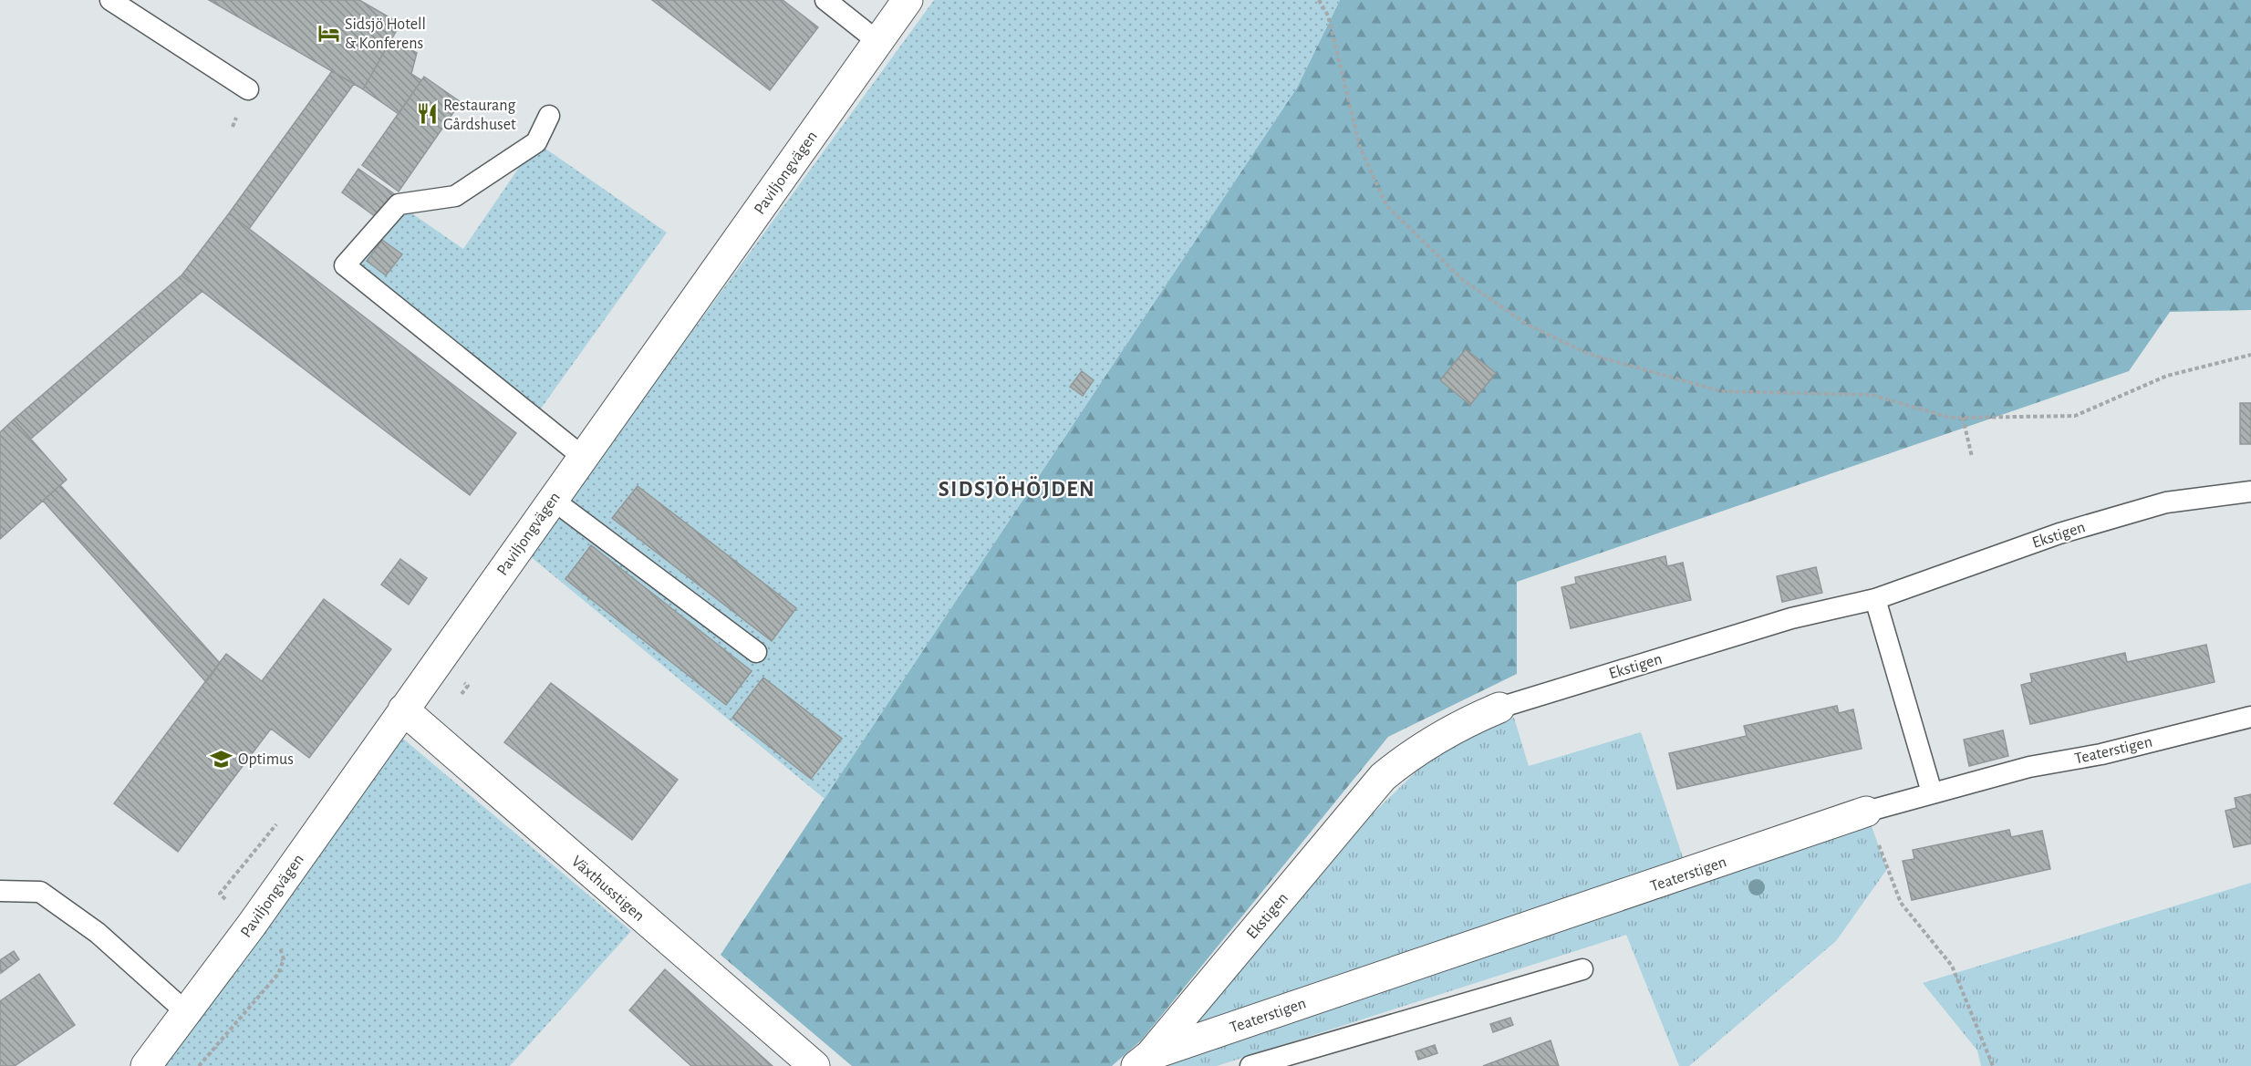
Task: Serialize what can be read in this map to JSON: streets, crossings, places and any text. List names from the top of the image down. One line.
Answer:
{"streets":{"street":["Paviljongvägen","Ekstigen","Teaterstigen","Växthusstigen"]},"crossings":[["Paviljongvägen","Växthusstigen"],["Ekstigen","Teaterstigen"]],"districts":["SIDSJÖHÖJDEN"],"places":{"hotel":["Sidsjö Hotell & Konferens"],"restaurant":["Restaurang Gårdshuset"],"school or university":["Optimus"]}}
